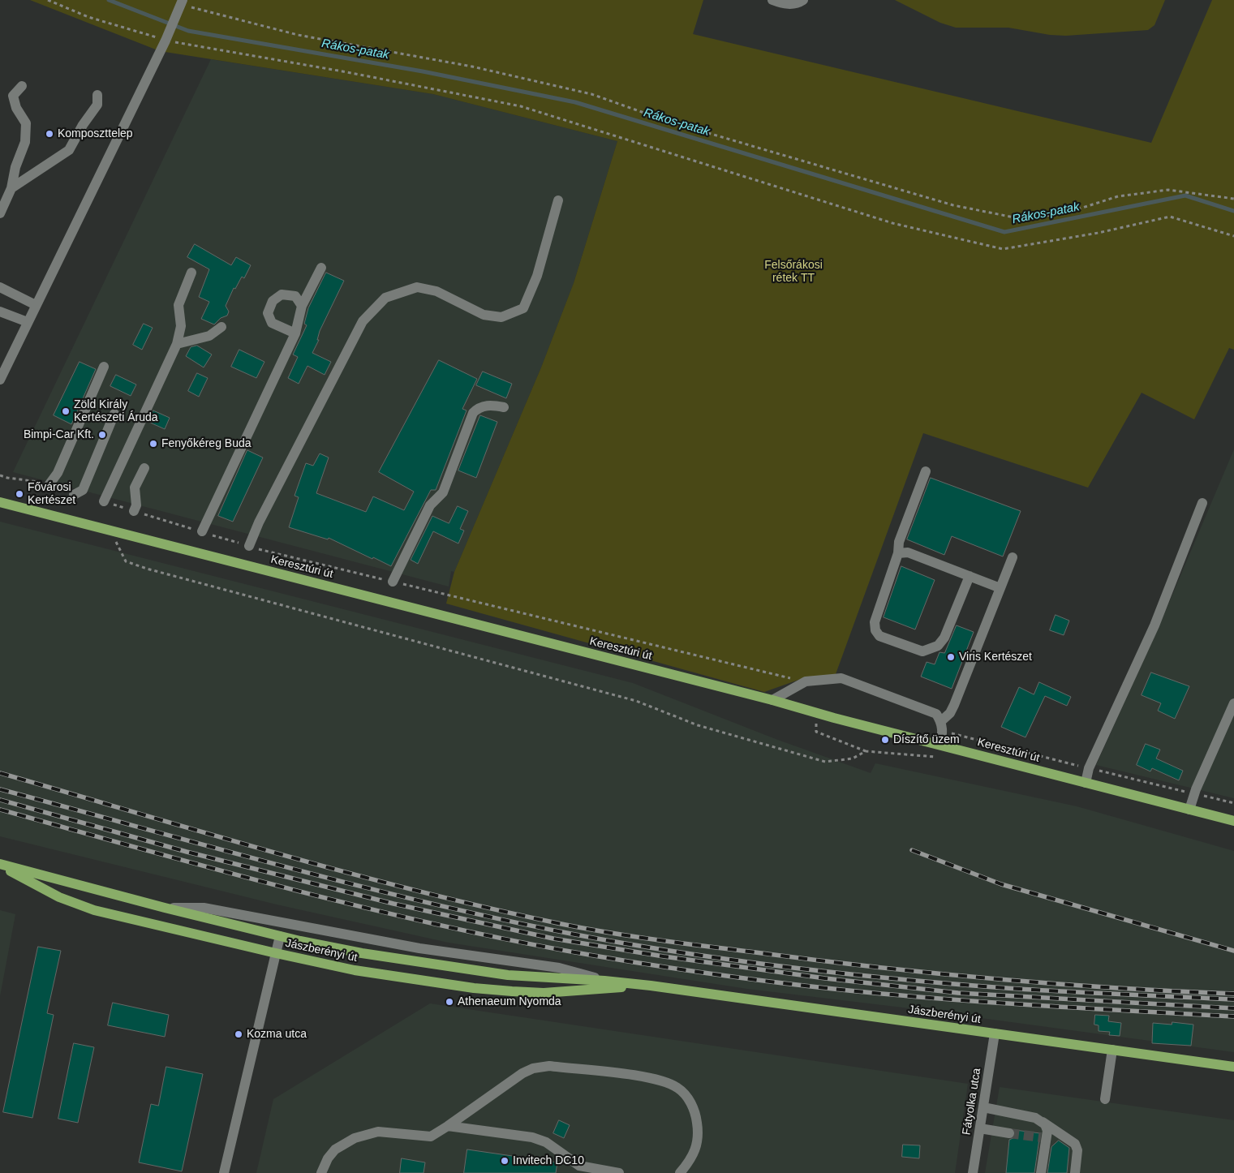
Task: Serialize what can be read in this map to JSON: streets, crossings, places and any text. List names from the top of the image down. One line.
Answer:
{"streets":{"main road":["Keresztúri út","Jászberényi út"],"street":["Fátyolka utca"]},"crossings":[["Jászberényi út","Fátyolka utca"]],"water":["Rákos-patak"],"parks":["Felsőrákosi rétek TT"],"places":["Komposzttelep","Zöld Király Kertészeti Áruda","Bimpi-Car Kft.","Fenyőkéreg Buda","Fővárosi Kertészet","Viris Kertészet","Díszítő üzem","Athenaeum Nyomda","Kozma utca","Invitech DC10"]}
